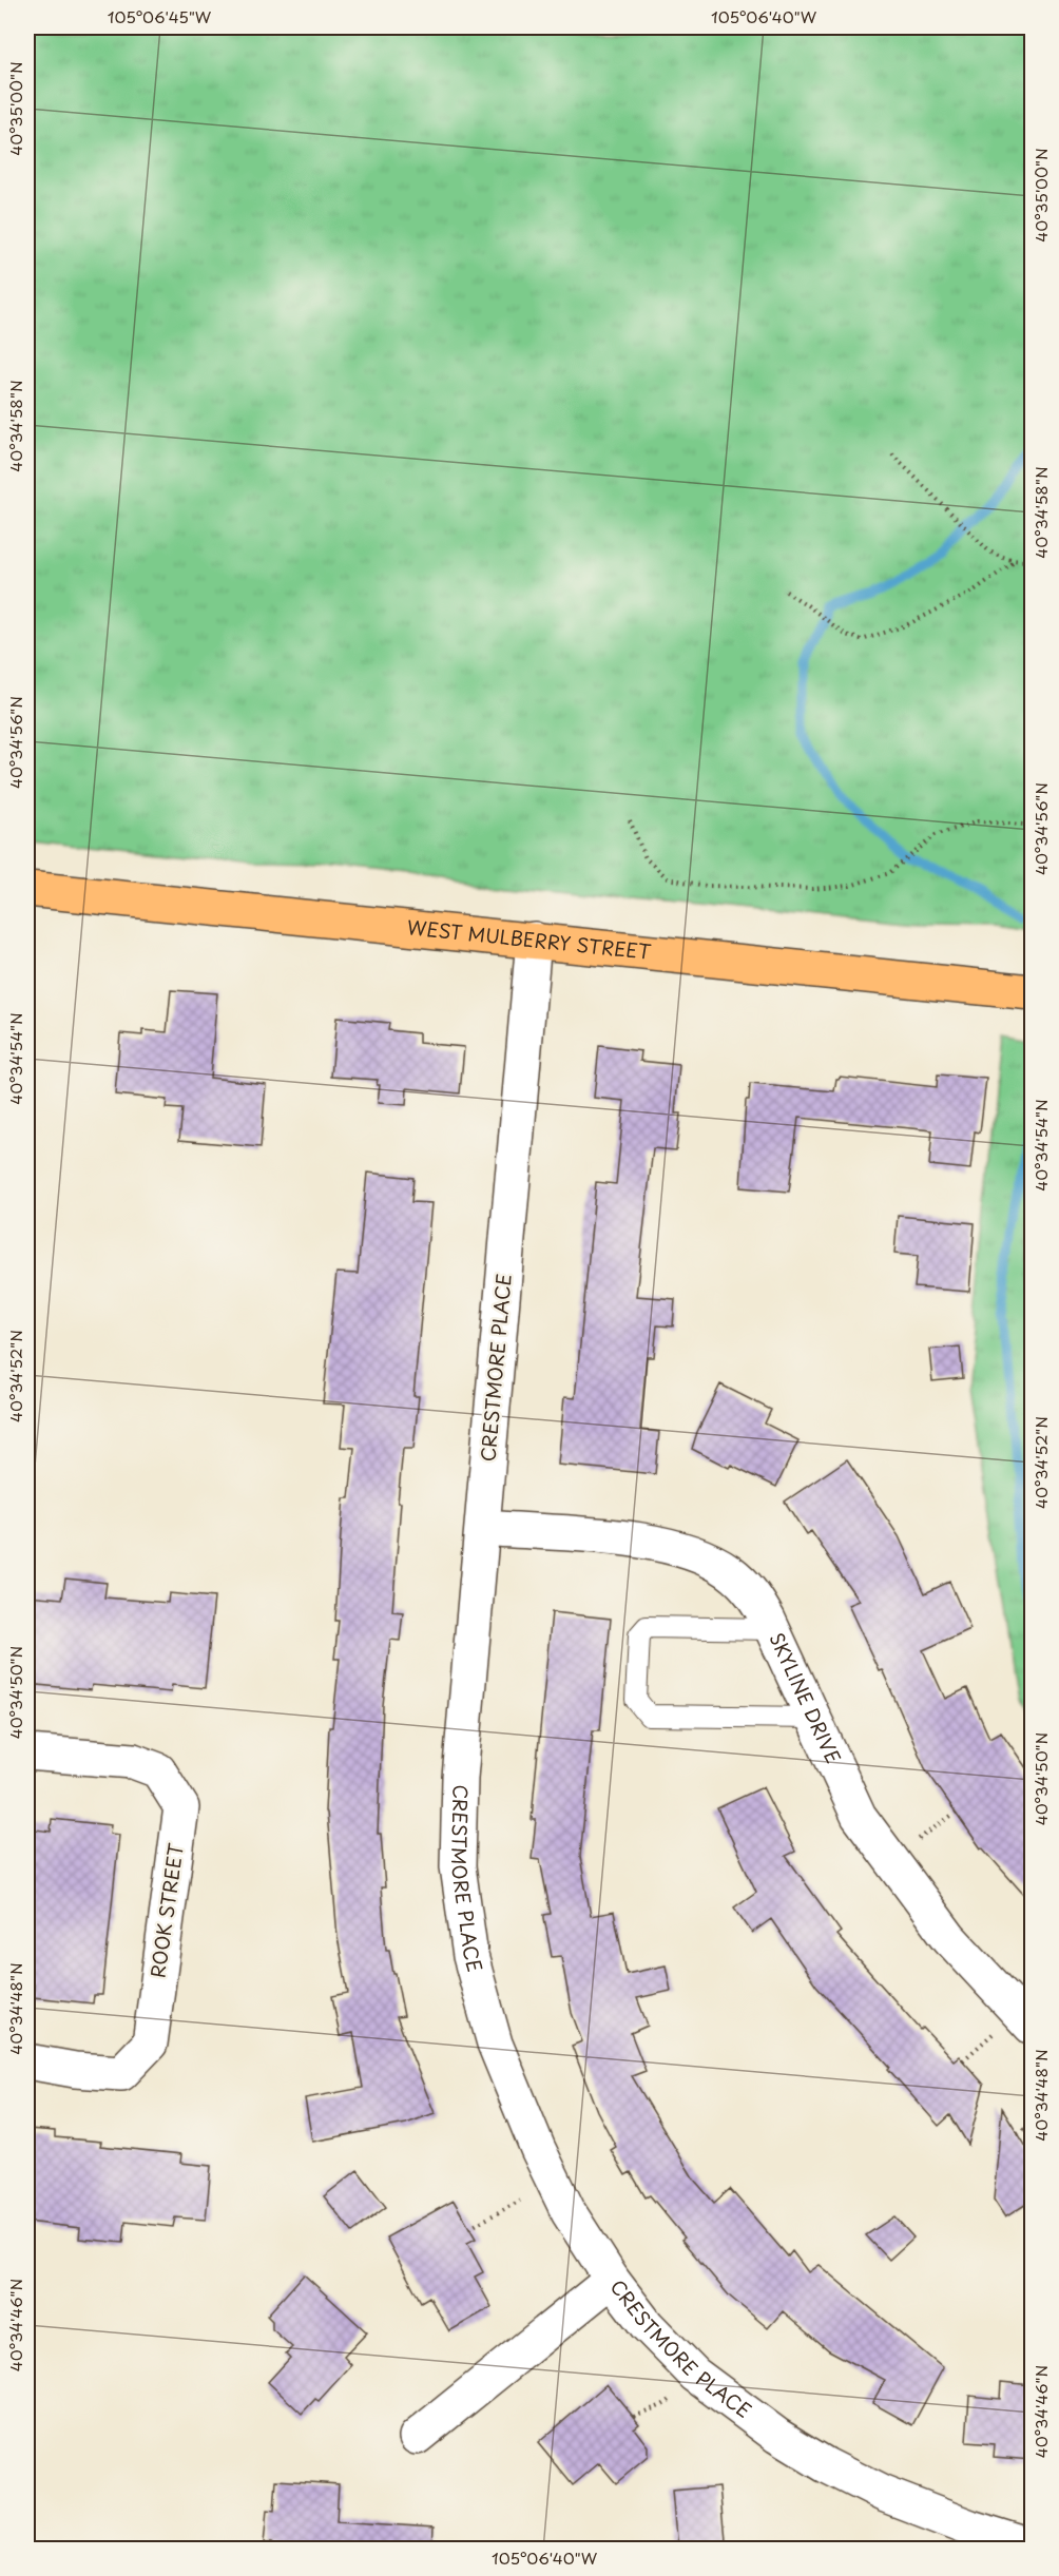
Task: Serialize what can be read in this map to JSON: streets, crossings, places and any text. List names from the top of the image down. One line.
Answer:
{"streets":{"main road":["WEST MULBERRY STREET"],"street":["CRESTMORE PLACE","SKYLINE DRIVE","ROOK STREET"]},"crossings":[["WEST MULBERRY STREET","CRESTMORE PLACE"],["CRESTMORE PLACE","SKYLINE DRIVE"]],"coordinates":["105°06'45\"W","105°06'40\"W","40°35'00\"N","40°34'58\"N","40°34'56\"N","40°34'54\"N","40°34'52\"N","40°34'50\"N","40°34'48\"N","40°34'46\"N"]}
